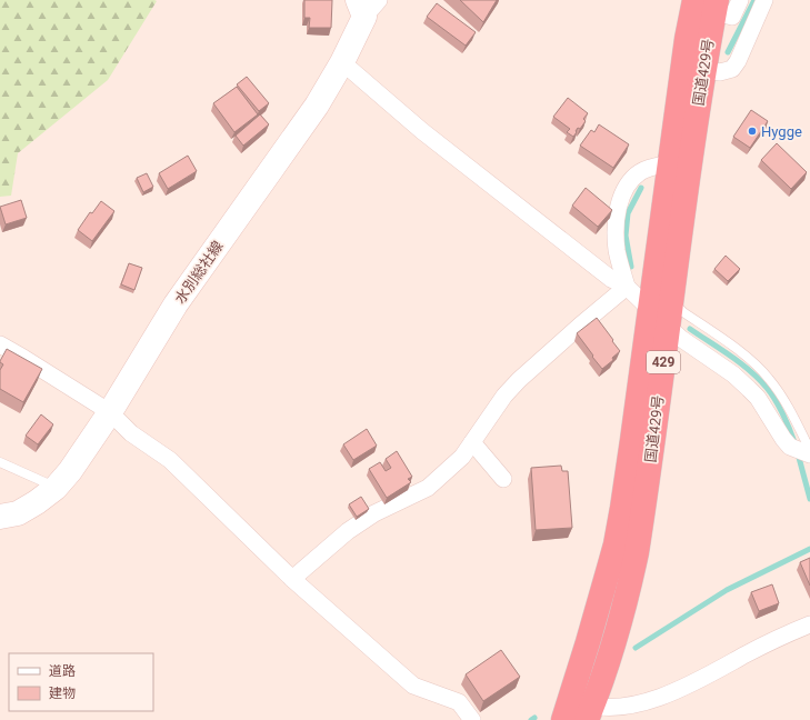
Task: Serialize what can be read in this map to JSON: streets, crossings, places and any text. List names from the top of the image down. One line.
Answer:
{"streets":{"highway":["国道429号","429"],"main road":["水別総社線"]},"places":["Hygge"],"legend":["道路","建物"]}
